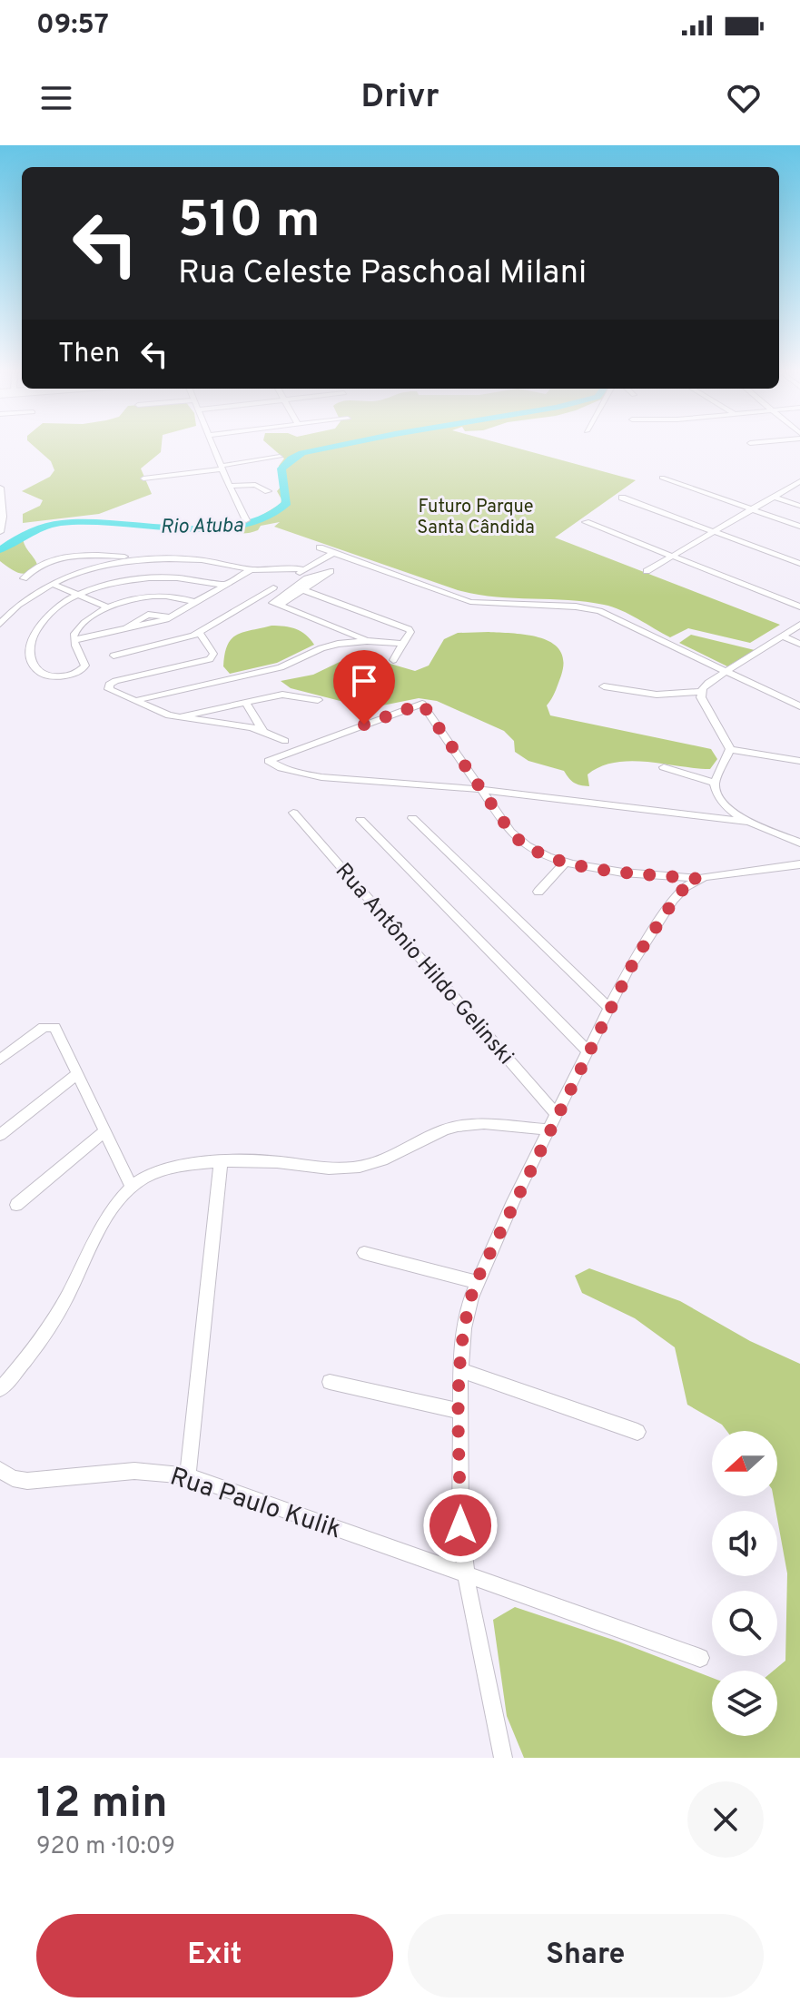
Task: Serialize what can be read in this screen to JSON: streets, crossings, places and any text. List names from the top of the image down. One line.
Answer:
{"streets":{"street":["Rua Antônio Hildo Gelinski","Rua Paulo Kulik"]},"water":["Rio Atuba"],"parks":["Futuro Parque Santa Cândida"],"north":"left","page":{"status":"09:57","header":"Drivr","turn":["510 m","Rua Celeste Paschoal Milani"],"then":"Then","heading":["12 min","920 m · 10:09"],"buttons":["Exit","Share"]}}
